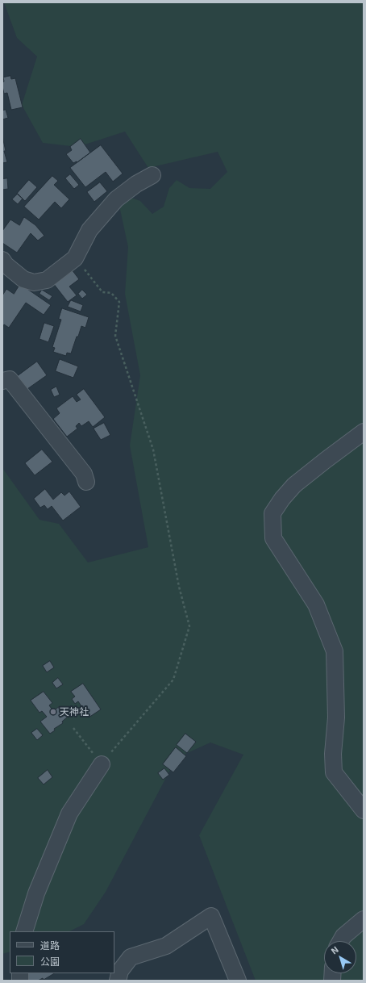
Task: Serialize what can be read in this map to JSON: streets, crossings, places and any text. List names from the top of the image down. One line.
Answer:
{"places":["天神社"],"legend":["道路","公園"],"north":"top left"}
